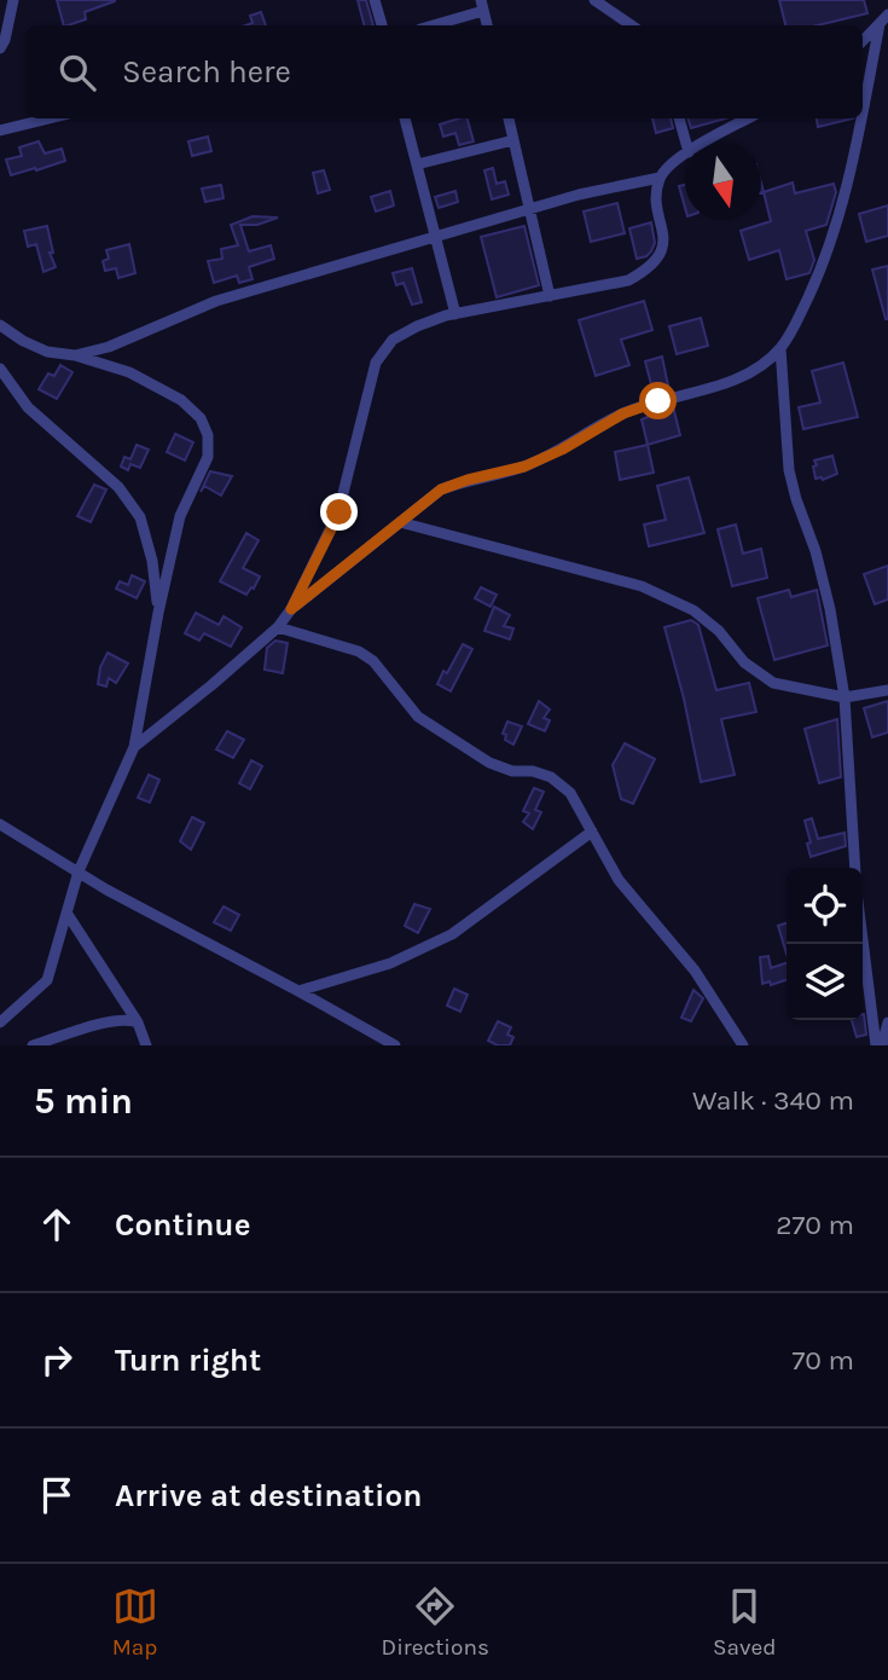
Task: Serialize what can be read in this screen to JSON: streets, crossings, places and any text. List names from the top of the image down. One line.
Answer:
{"north":"bottom","page":{"search":"Search here","heading":["5 min","Walk · 340 m"],"list":[["Continue","270 m"],["Turn right","70 m"],"Arrive at destination"],"nav":["Map","Directions","Saved"]}}
